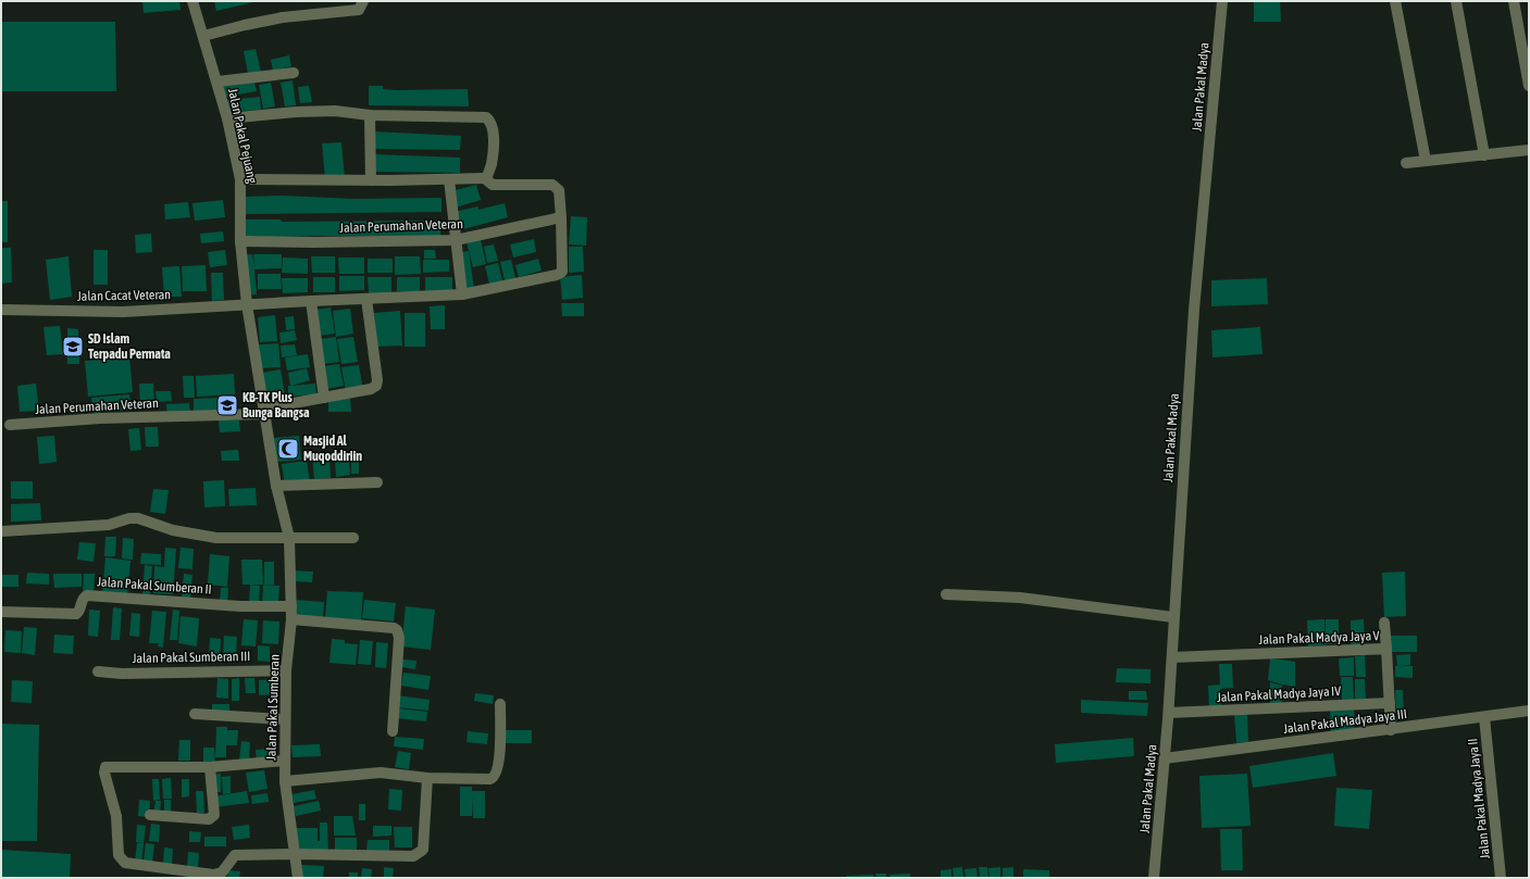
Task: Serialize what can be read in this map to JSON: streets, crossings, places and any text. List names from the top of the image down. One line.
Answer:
{"streets":{"street":["Jalan Pakal Madya","Jalan Pakal Pejuang","Jalan Perumahan Veteran","Jalan Cacat Veteran","Jalan Pakal Sumberan II","Jalan Pakal Madya Jaya V","Jalan Pakal Sumberan III","Jalan Pakal Madya Jaya IV","Jalan Pakal Sumberan","Jalan Pakal Madya Jaya III","Jalan Pakal Madya Jaya II"]},"crossings":[["Jalan Pakal Madya","Jalan Pakal Madya Jaya V"],["Jalan Pakal Madya","Jalan Pakal Madya Jaya IV"],["Jalan Pakal Madya","Jalan Pakal Madya Jaya III"],["Jalan Pakal Pejuang","Jalan Perumahan Veteran"],["Jalan Pakal Pejuang","Jalan Cacat Veteran"],["Jalan Pakal Sumberan II","Jalan Pakal Sumberan"],["Jalan Pakal Madya Jaya V","Jalan Pakal Madya Jaya IV"],["Jalan Pakal Madya Jaya V","Jalan Pakal Madya Jaya III"],["Jalan Pakal Sumberan III","Jalan Pakal Sumberan"],["Jalan Pakal Madya Jaya III","Jalan Pakal Madya Jaya II"]],"places":{"school or university":["SD Islam Terpadu Permata","KB-TK Plus Bunga Bangsa"],"mosque":["Masjid Al Muqoddiriin"]}}
